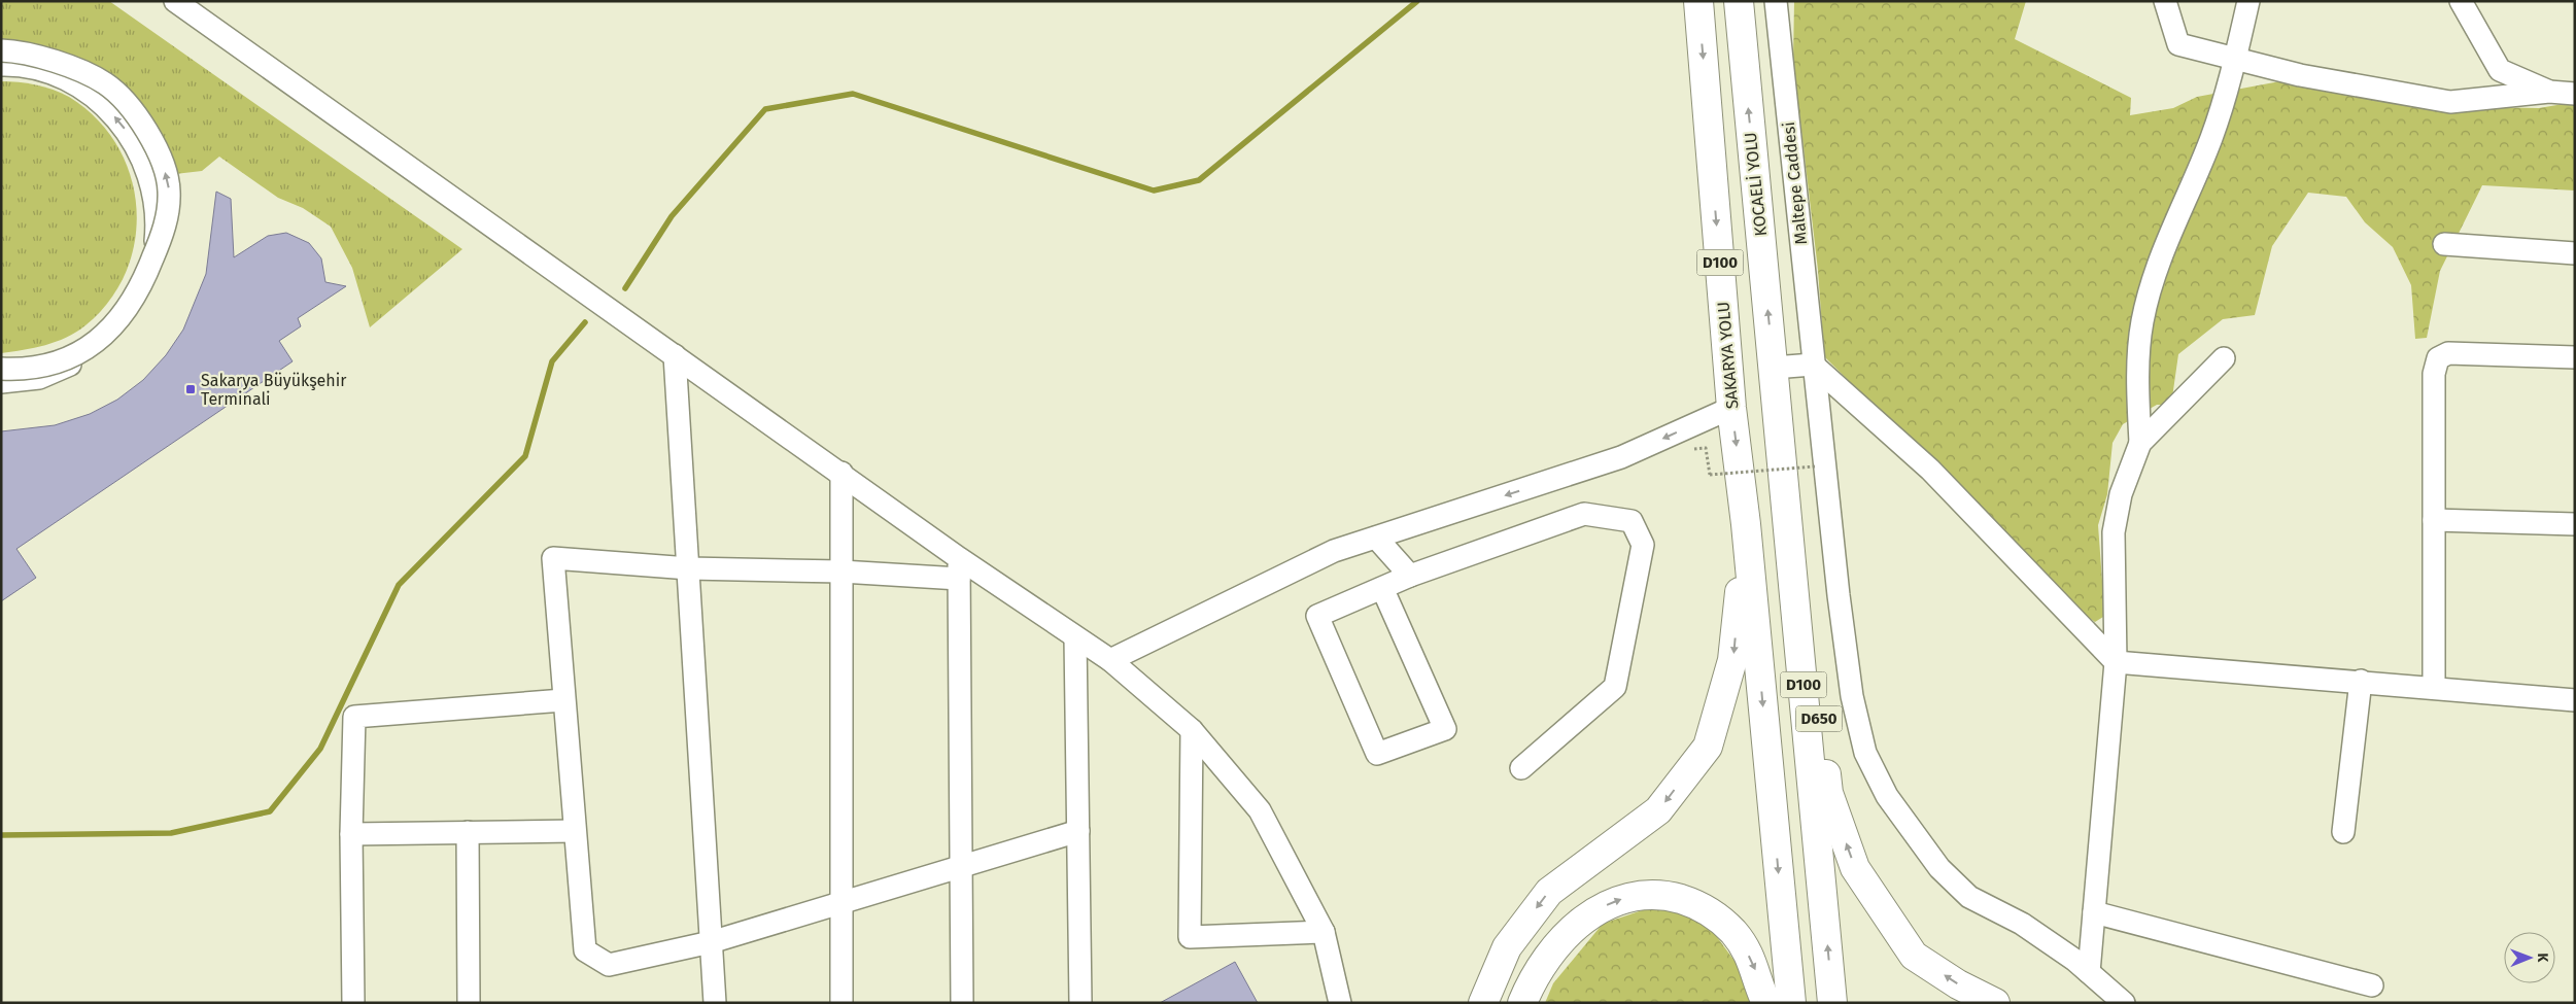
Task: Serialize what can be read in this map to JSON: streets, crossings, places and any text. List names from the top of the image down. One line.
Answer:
{"streets":{"highway":["KOCAELİ YOLU","D100","SAKARYA YOLU","D650"],"street":["Maltepe Caddesi"]},"crossings":[["KOCAELİ YOLU","D100"],["KOCAELİ YOLU","D650"],["D100","SAKARYA YOLU"],["D100","D650"]],"one_way":["KOCAELİ YOLU"],"places":{"transit":["Sakarya Büyükşehir Terminali"]},"north":"right"}
